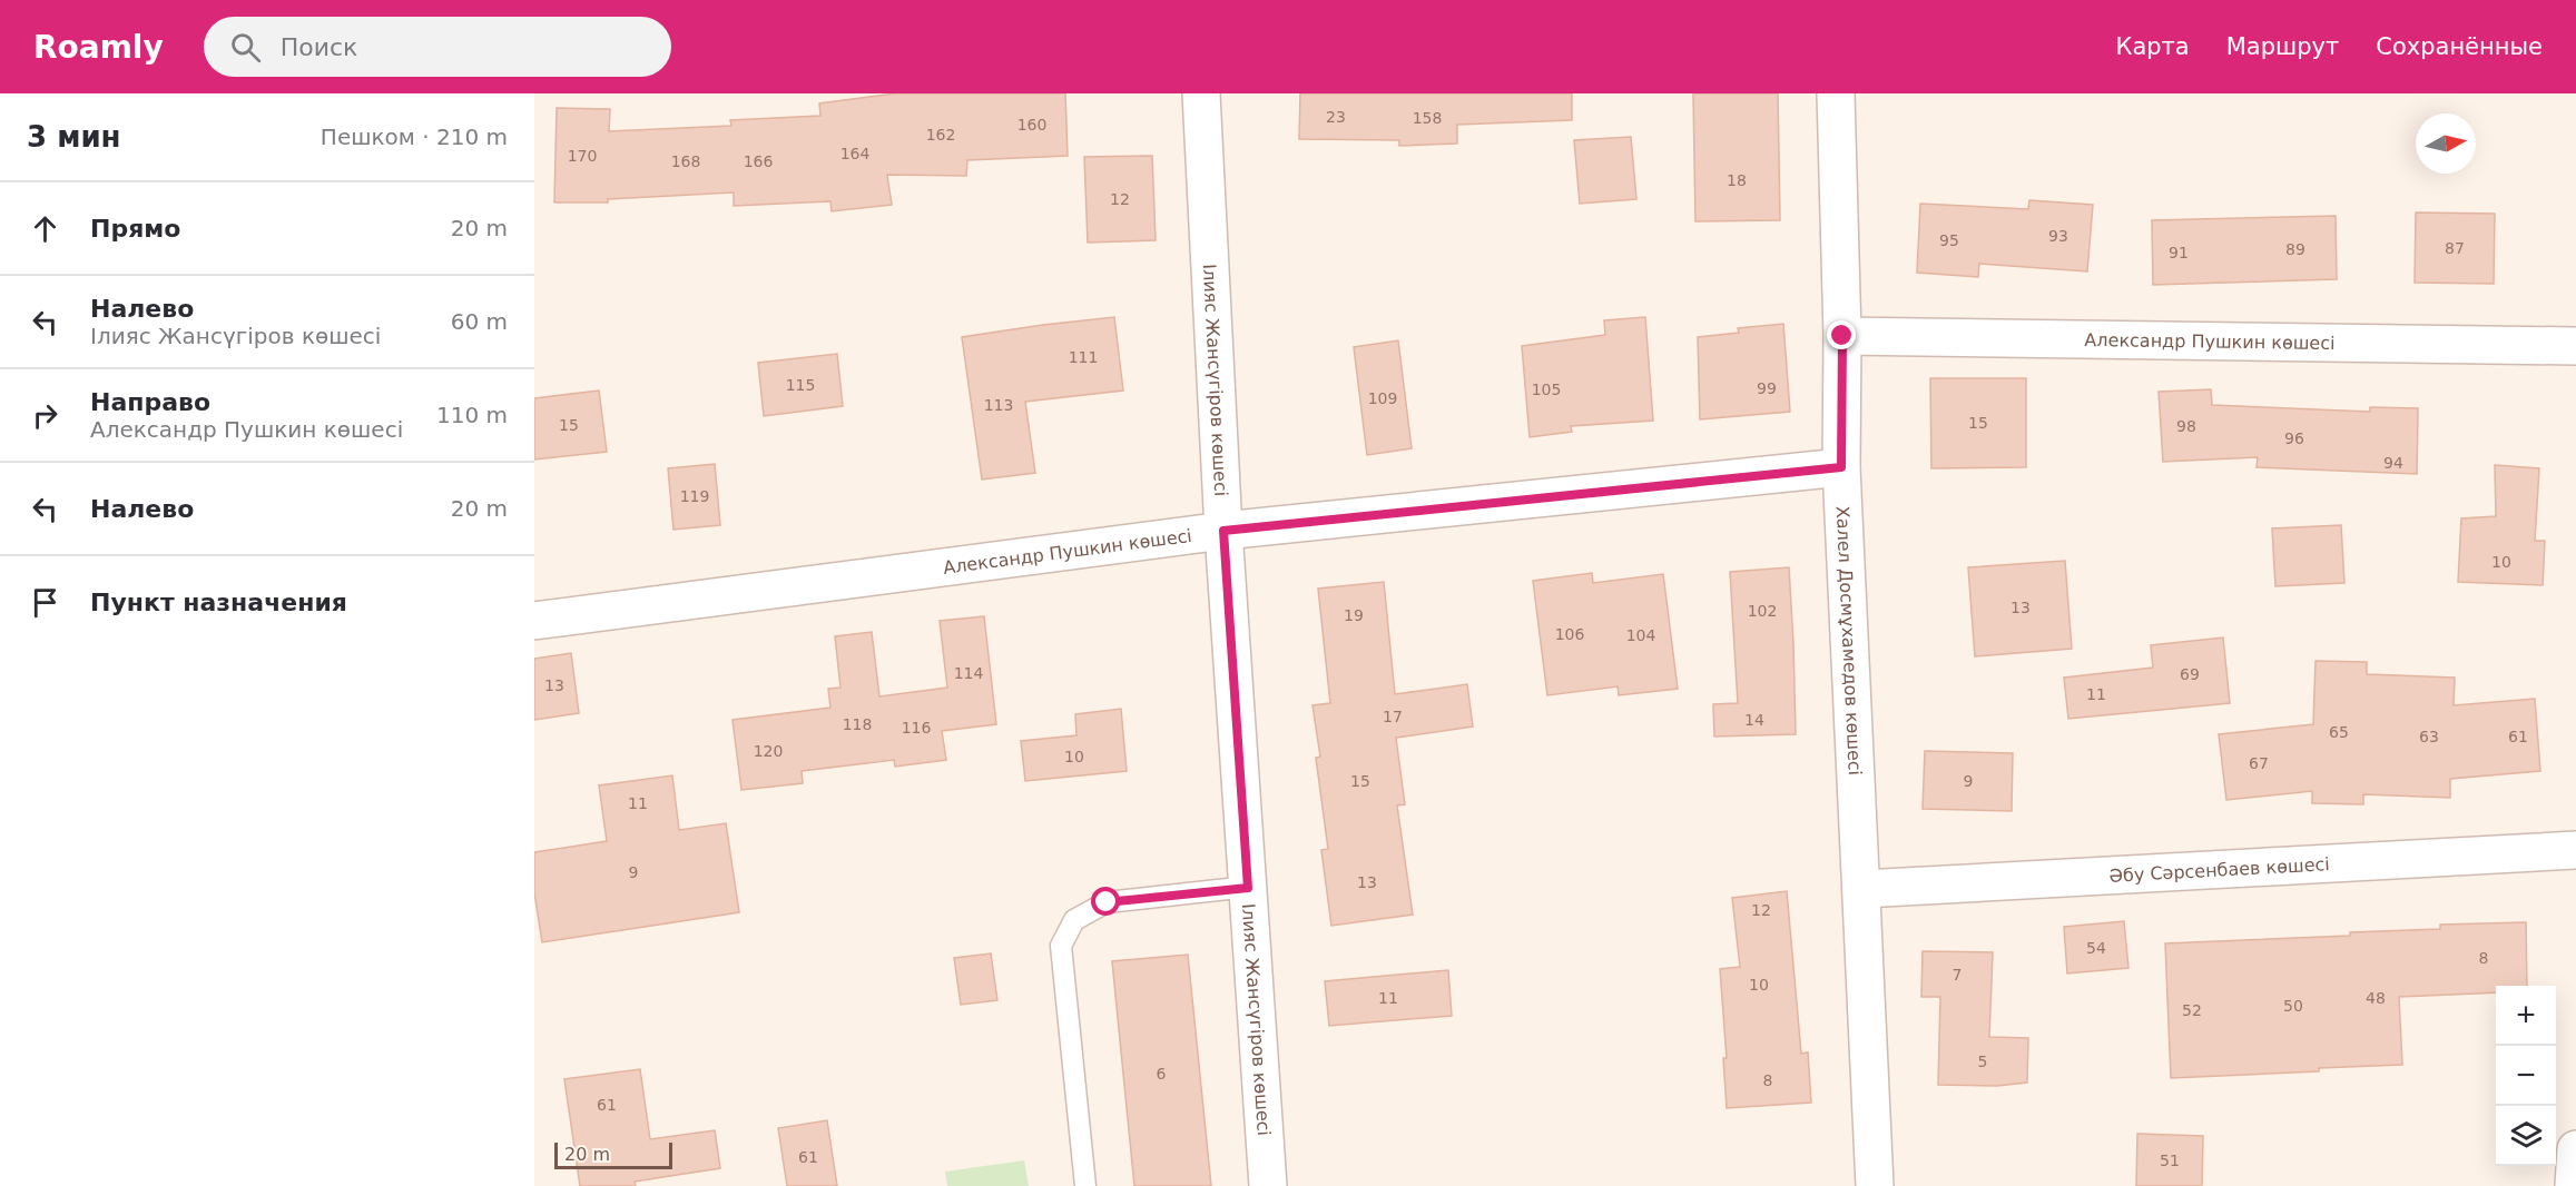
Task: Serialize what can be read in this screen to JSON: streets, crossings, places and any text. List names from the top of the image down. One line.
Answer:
{"streets":{"street":["Александр Пушкин көшесі","Ілияс Жансүгіров көшесі","Халел Досмұхамедов көшесі","Әбу Сәрсенбаев көшесі"]},"crossings":[["Александр Пушкин көшесі","Ілияс Жансүгіров көшесі"],["Александр Пушкин көшесі","Халел Досмұхамедов көшесі"],["Халел Досмұхамедов көшесі","Әбу Сәрсенбаев көшесі"]],"house_numbers":["23","158","160","162","164","170","168","166","18","12","93","95","87","89","91","111","115","99","105","109","113","15","15","98","96","94","119","10","13","102","19","106","104","114","69","13","11","17","14","118","116","65","63","61","120","10","67","15","9","11","9","13","12","54","8","7","10","11","48","50","52","5","6","8","61","61","51"],"scale_bar":"20 m","north":"right","page":{"header":"Roamly","search":"Поиск","nav":["Карта","Маршрут","Сохранённые"],"heading":["3 мин","Пешком · 210 m"],"list":[["Прямо","20 m"],["Налево","Ілияс Жансүгіров көшесі","60 m"],["Направо","Александр Пушкин көшесі","110 m"],["Налево","20 m"],"Пункт назначения"],"map_buttons":["+","−"],"scale":"20 m"}}
